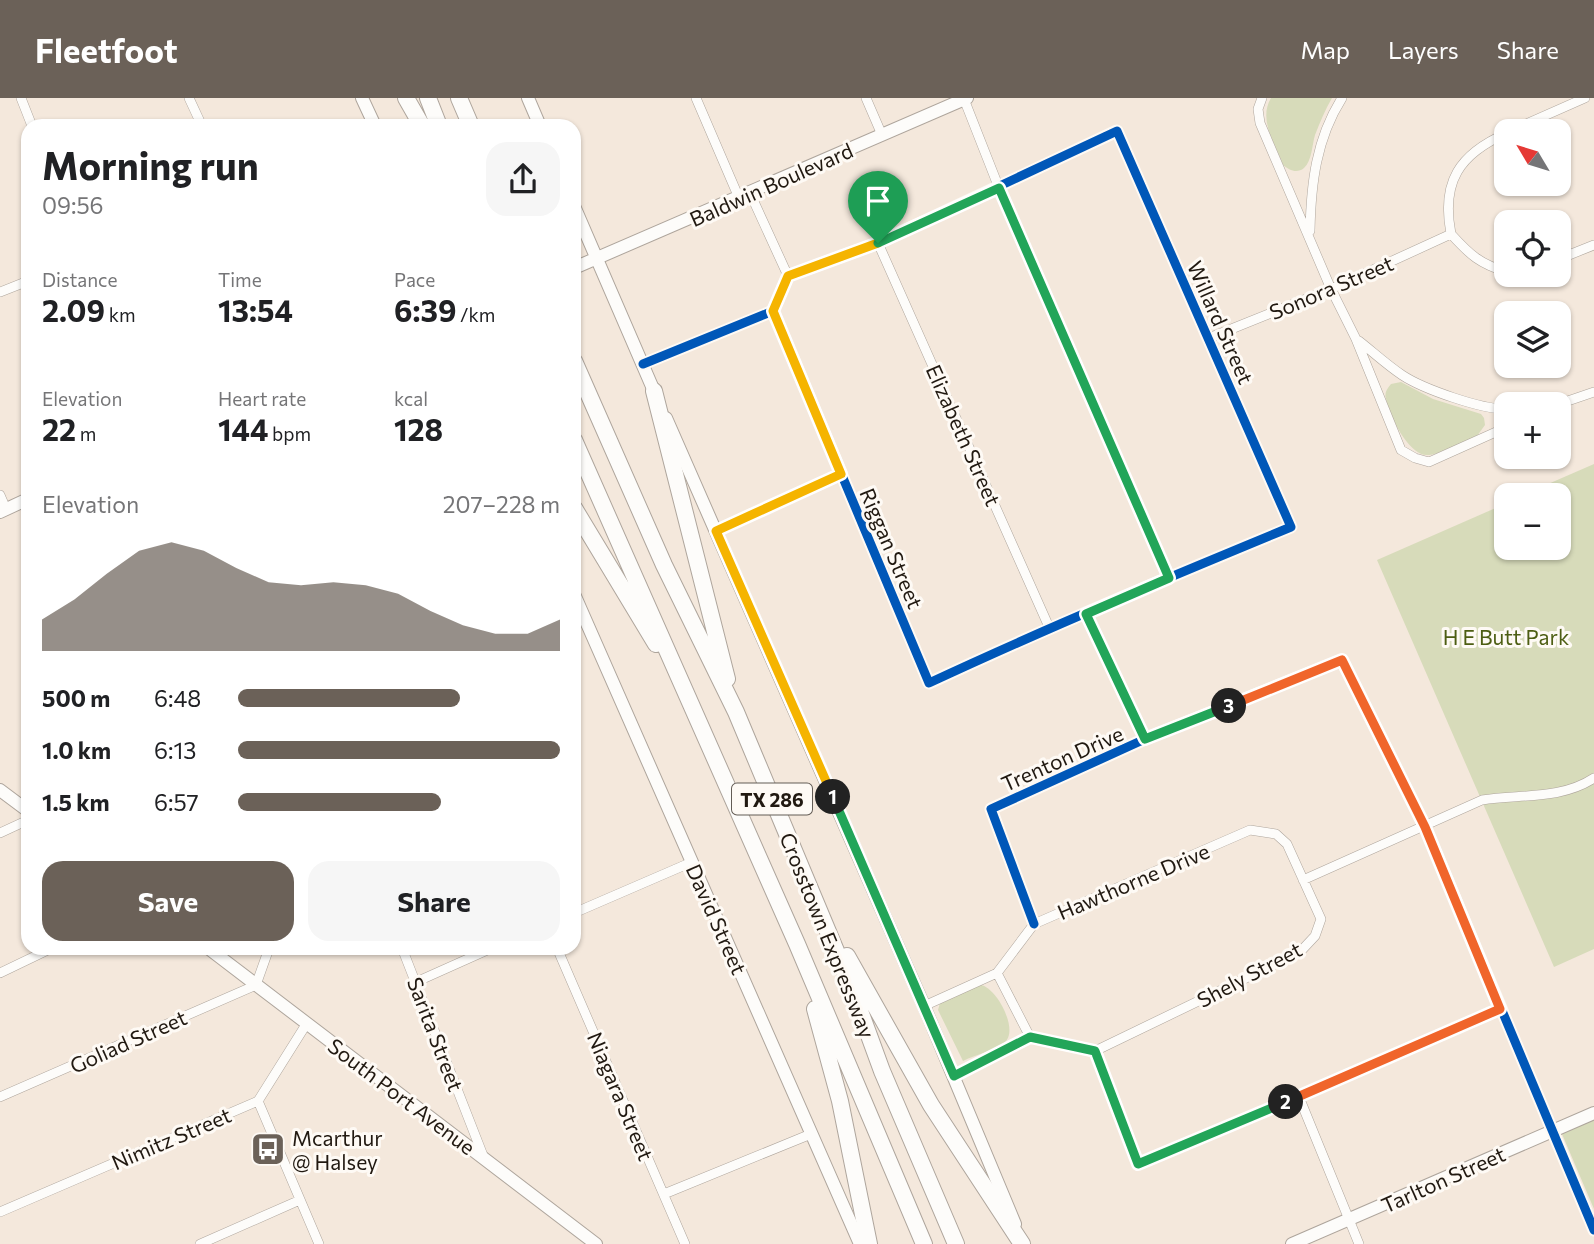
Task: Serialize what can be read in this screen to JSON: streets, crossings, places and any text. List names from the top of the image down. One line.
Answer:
{"streets":{"highway":["TX 286","Crosstown Expressway"],"main road":["Baldwin Boulevard","David Street","South Port Avenue","Tarlton Street"],"street":["Sonora Street","Willard Street","Elizabeth Street","Riggan Street","Trenton Drive","Hawthorne Drive","Shely Street","Sarita Street","Goliad Street","Niagara Street","Nimitz Street"]},"crossings":[["Sonora Street","Willard Street"],["Elizabeth Street","Riggan Street"],["Trenton Drive","Hawthorne Drive"],["Hawthorne Drive","Shely Street"],["Sarita Street","South Port Avenue"],["Goliad Street","South Port Avenue"],["South Port Avenue","Nimitz Street"]],"parks":["H E Butt Park"],"places":{"bus stop":["Mcarthur @ Halsey"]},"north":"top left","page":{"header":"Fleetfoot","nav":["Map","Layers","Share"],"map_buttons":["+","−"],"heading":["Morning run","09:56"],"stats":[["Distance","2.09 km"],["Time","13:54"],["Pace","6:39 /km"],["Elevation","22 m"],["Heart rate","144 bpm"],["kcal","128"]],"chart":["Elevation","207–228 m"],"list":[{"name":"500 m","note":"6:48"},{"name":"1.0 km","note":"6:13"},{"name":"1.5 km","note":"6:57"}],"pins":["3","1","2"],"buttons":["Save","Share"]}}
